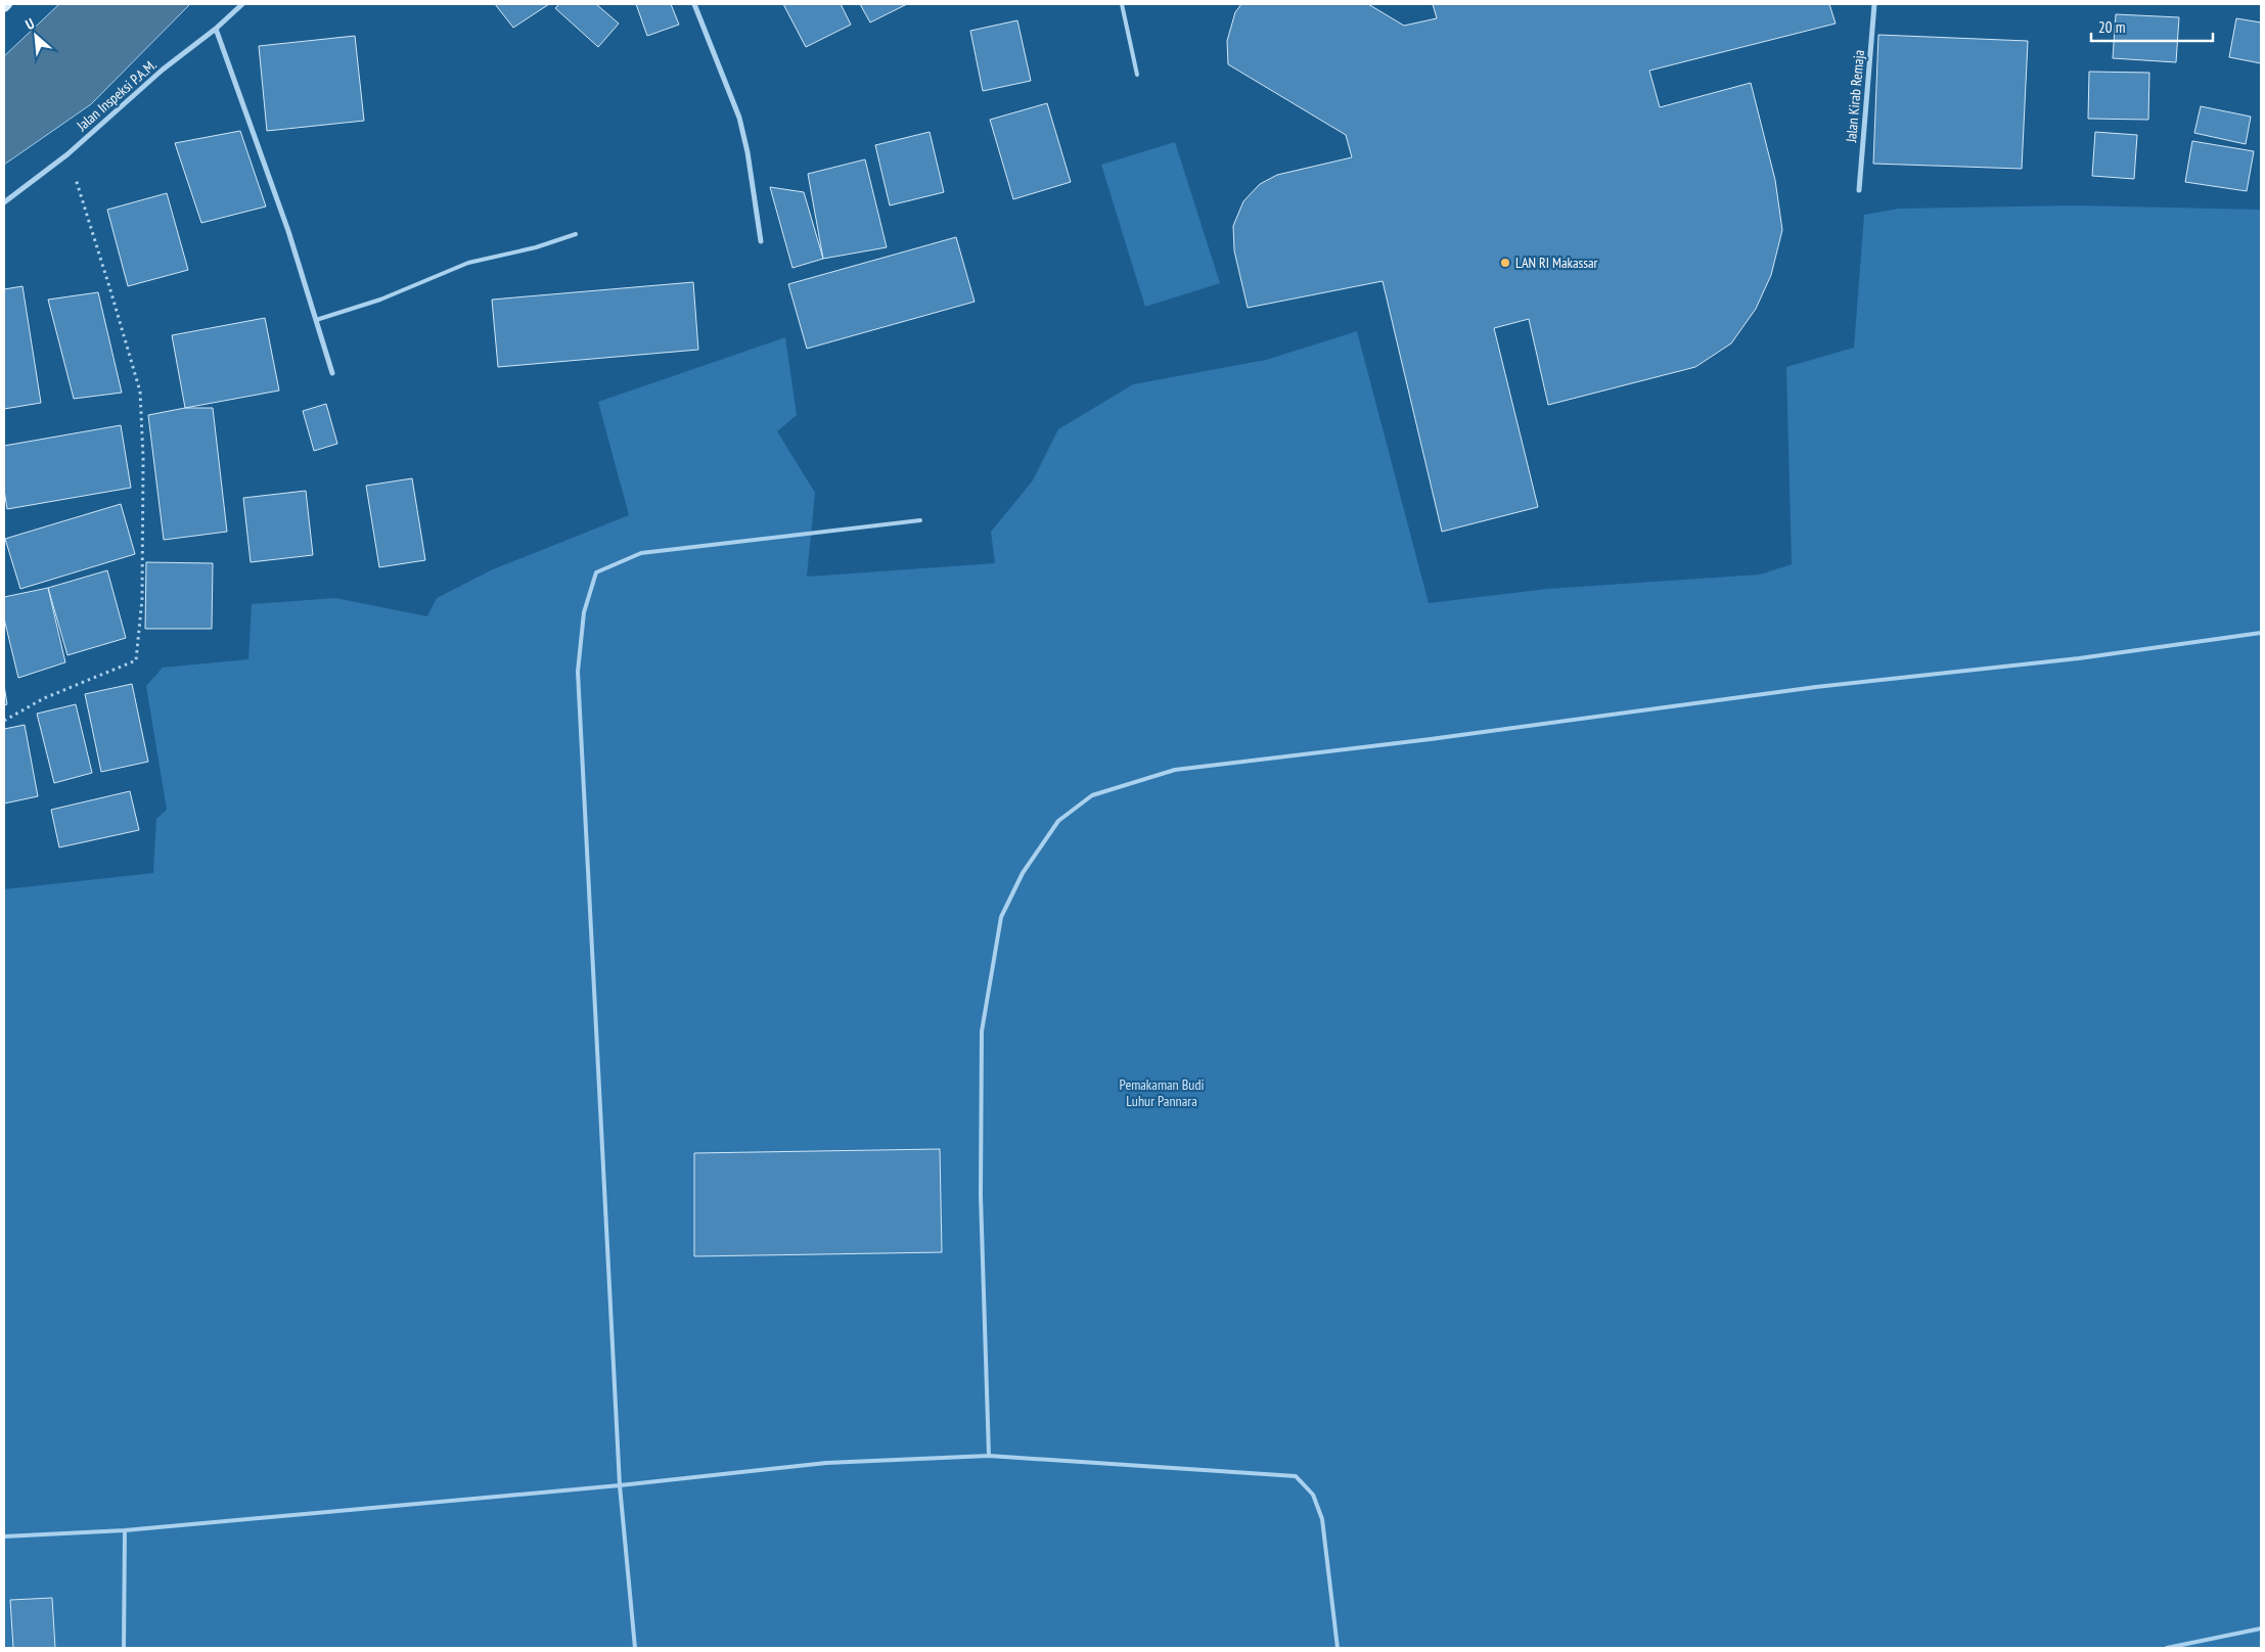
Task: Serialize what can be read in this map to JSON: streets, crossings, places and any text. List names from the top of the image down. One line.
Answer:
{"streets":{"street":["Jalan Inspeksi P.A.M.","Jalan Kirab Remaja"]},"parks":["Pemakaman Budi Luhur Pannara"],"places":["LAN RI Makassar"],"scale_bar":"20 m","north":"top left"}
